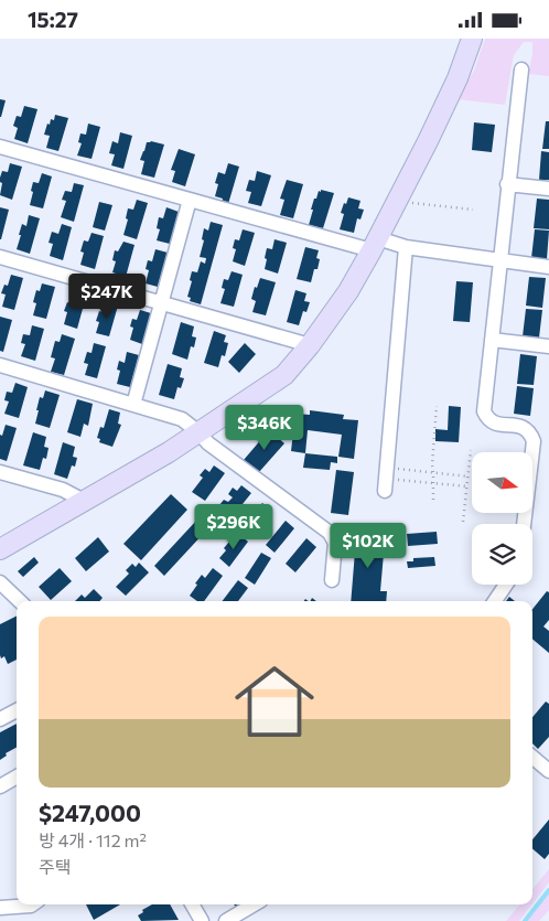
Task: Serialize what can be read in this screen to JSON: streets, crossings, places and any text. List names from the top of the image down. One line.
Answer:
{"north":"right","page":{"status":"15:27","price":["$247K","$346K","$296K","$102K"],"list":[{"name":"$247,000","note":"방 4개 · 112 m² · 주택"}]}}
